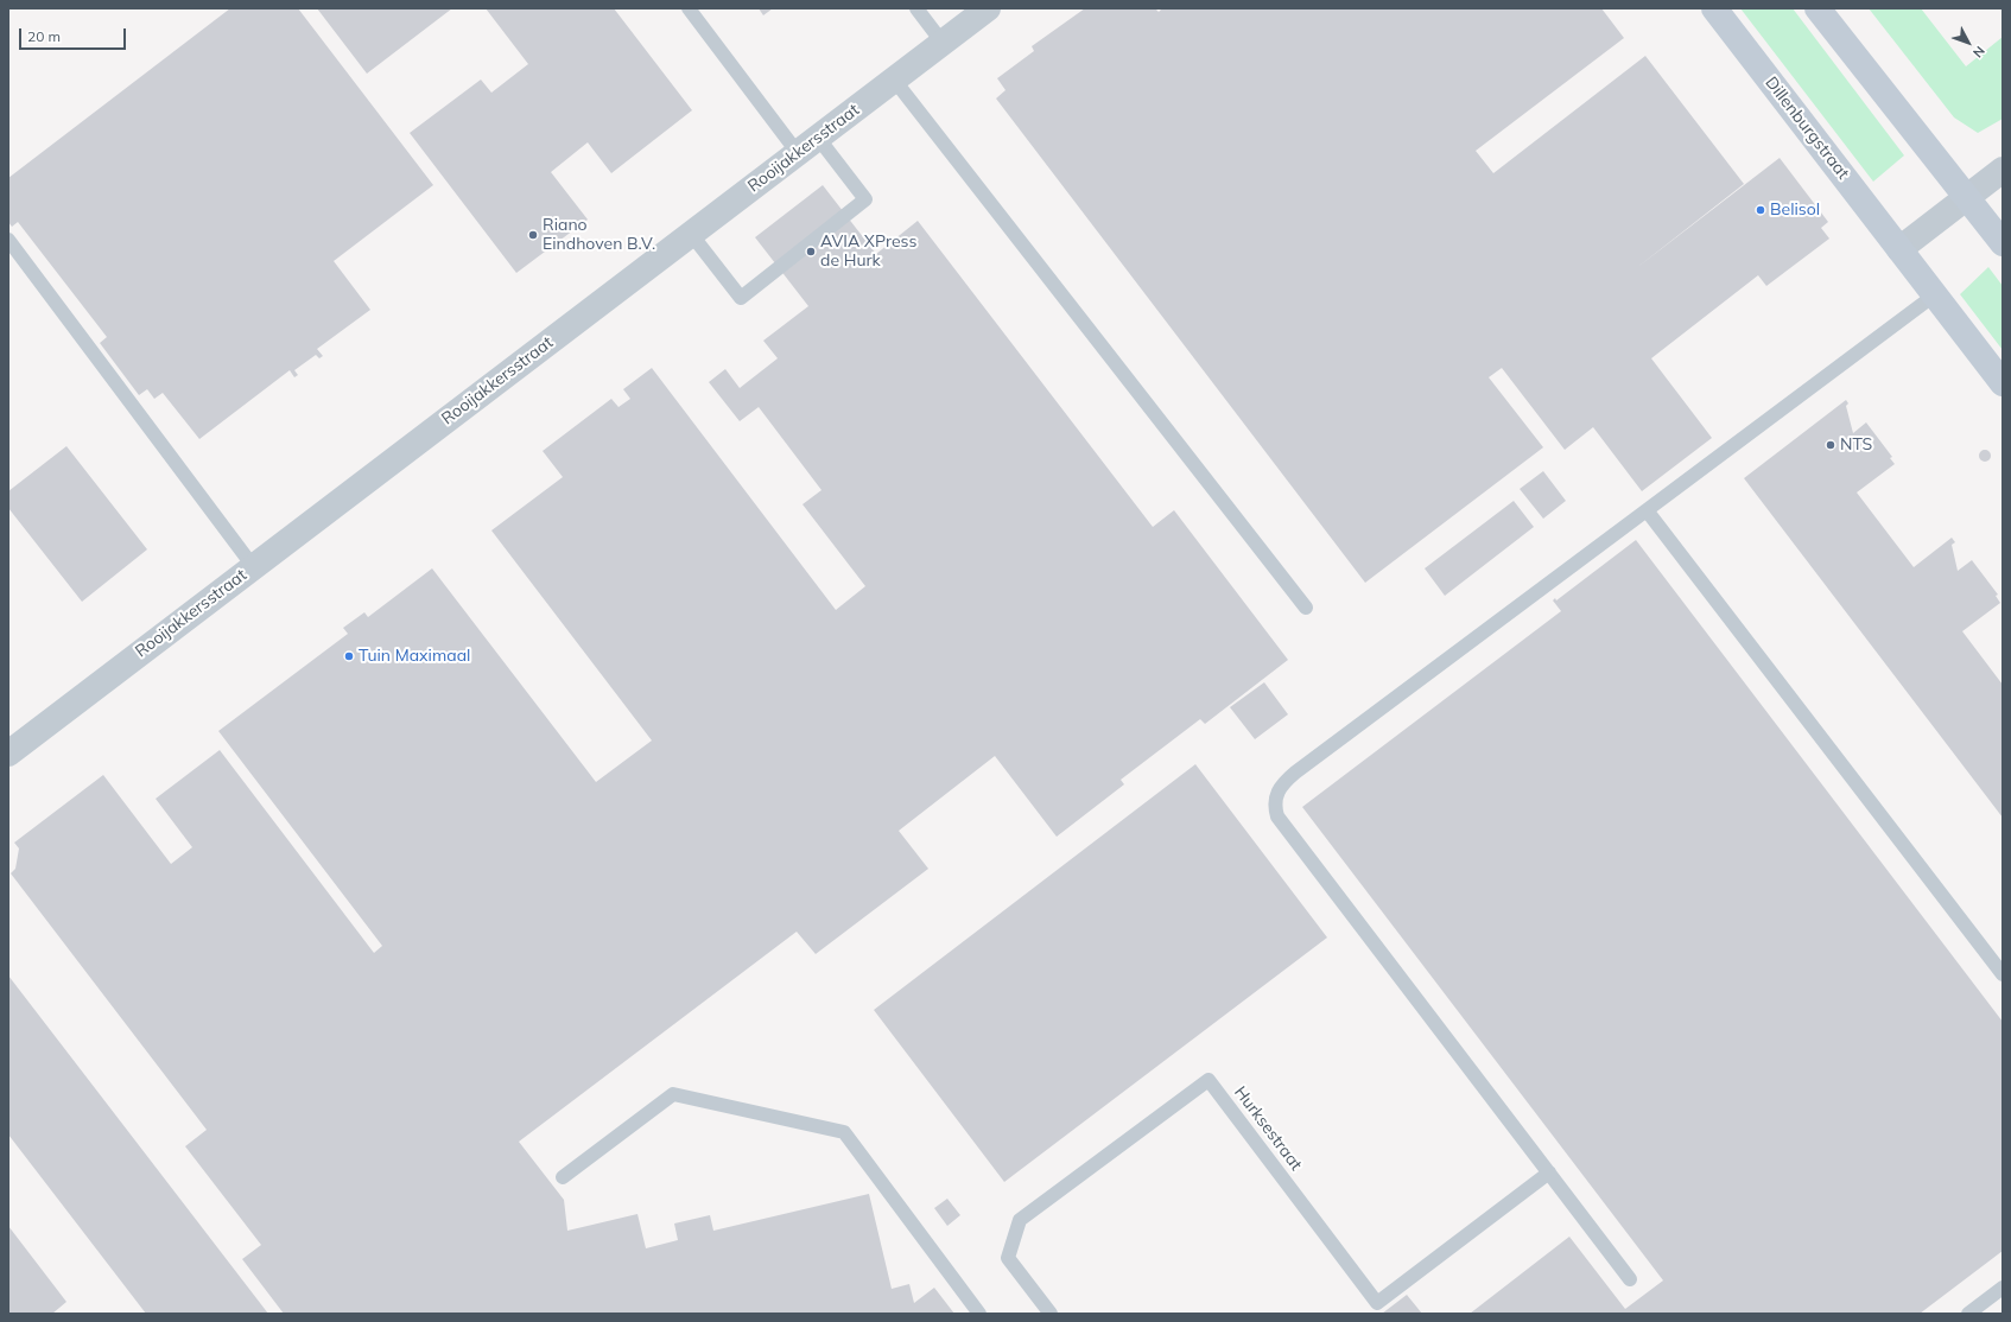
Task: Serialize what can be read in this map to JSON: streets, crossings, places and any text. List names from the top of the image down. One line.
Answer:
{"streets":{"street":["Dillenburgstraat","Rooijakkersstraat"],"lane":["Hurksestraat"]},"places":["Belisol","Riano Eindhoven B.V.","AVIA XPress de Hurk","NTS","Tuin Maximaal"],"scale_bar":"20 m","north":"bottom right"}
